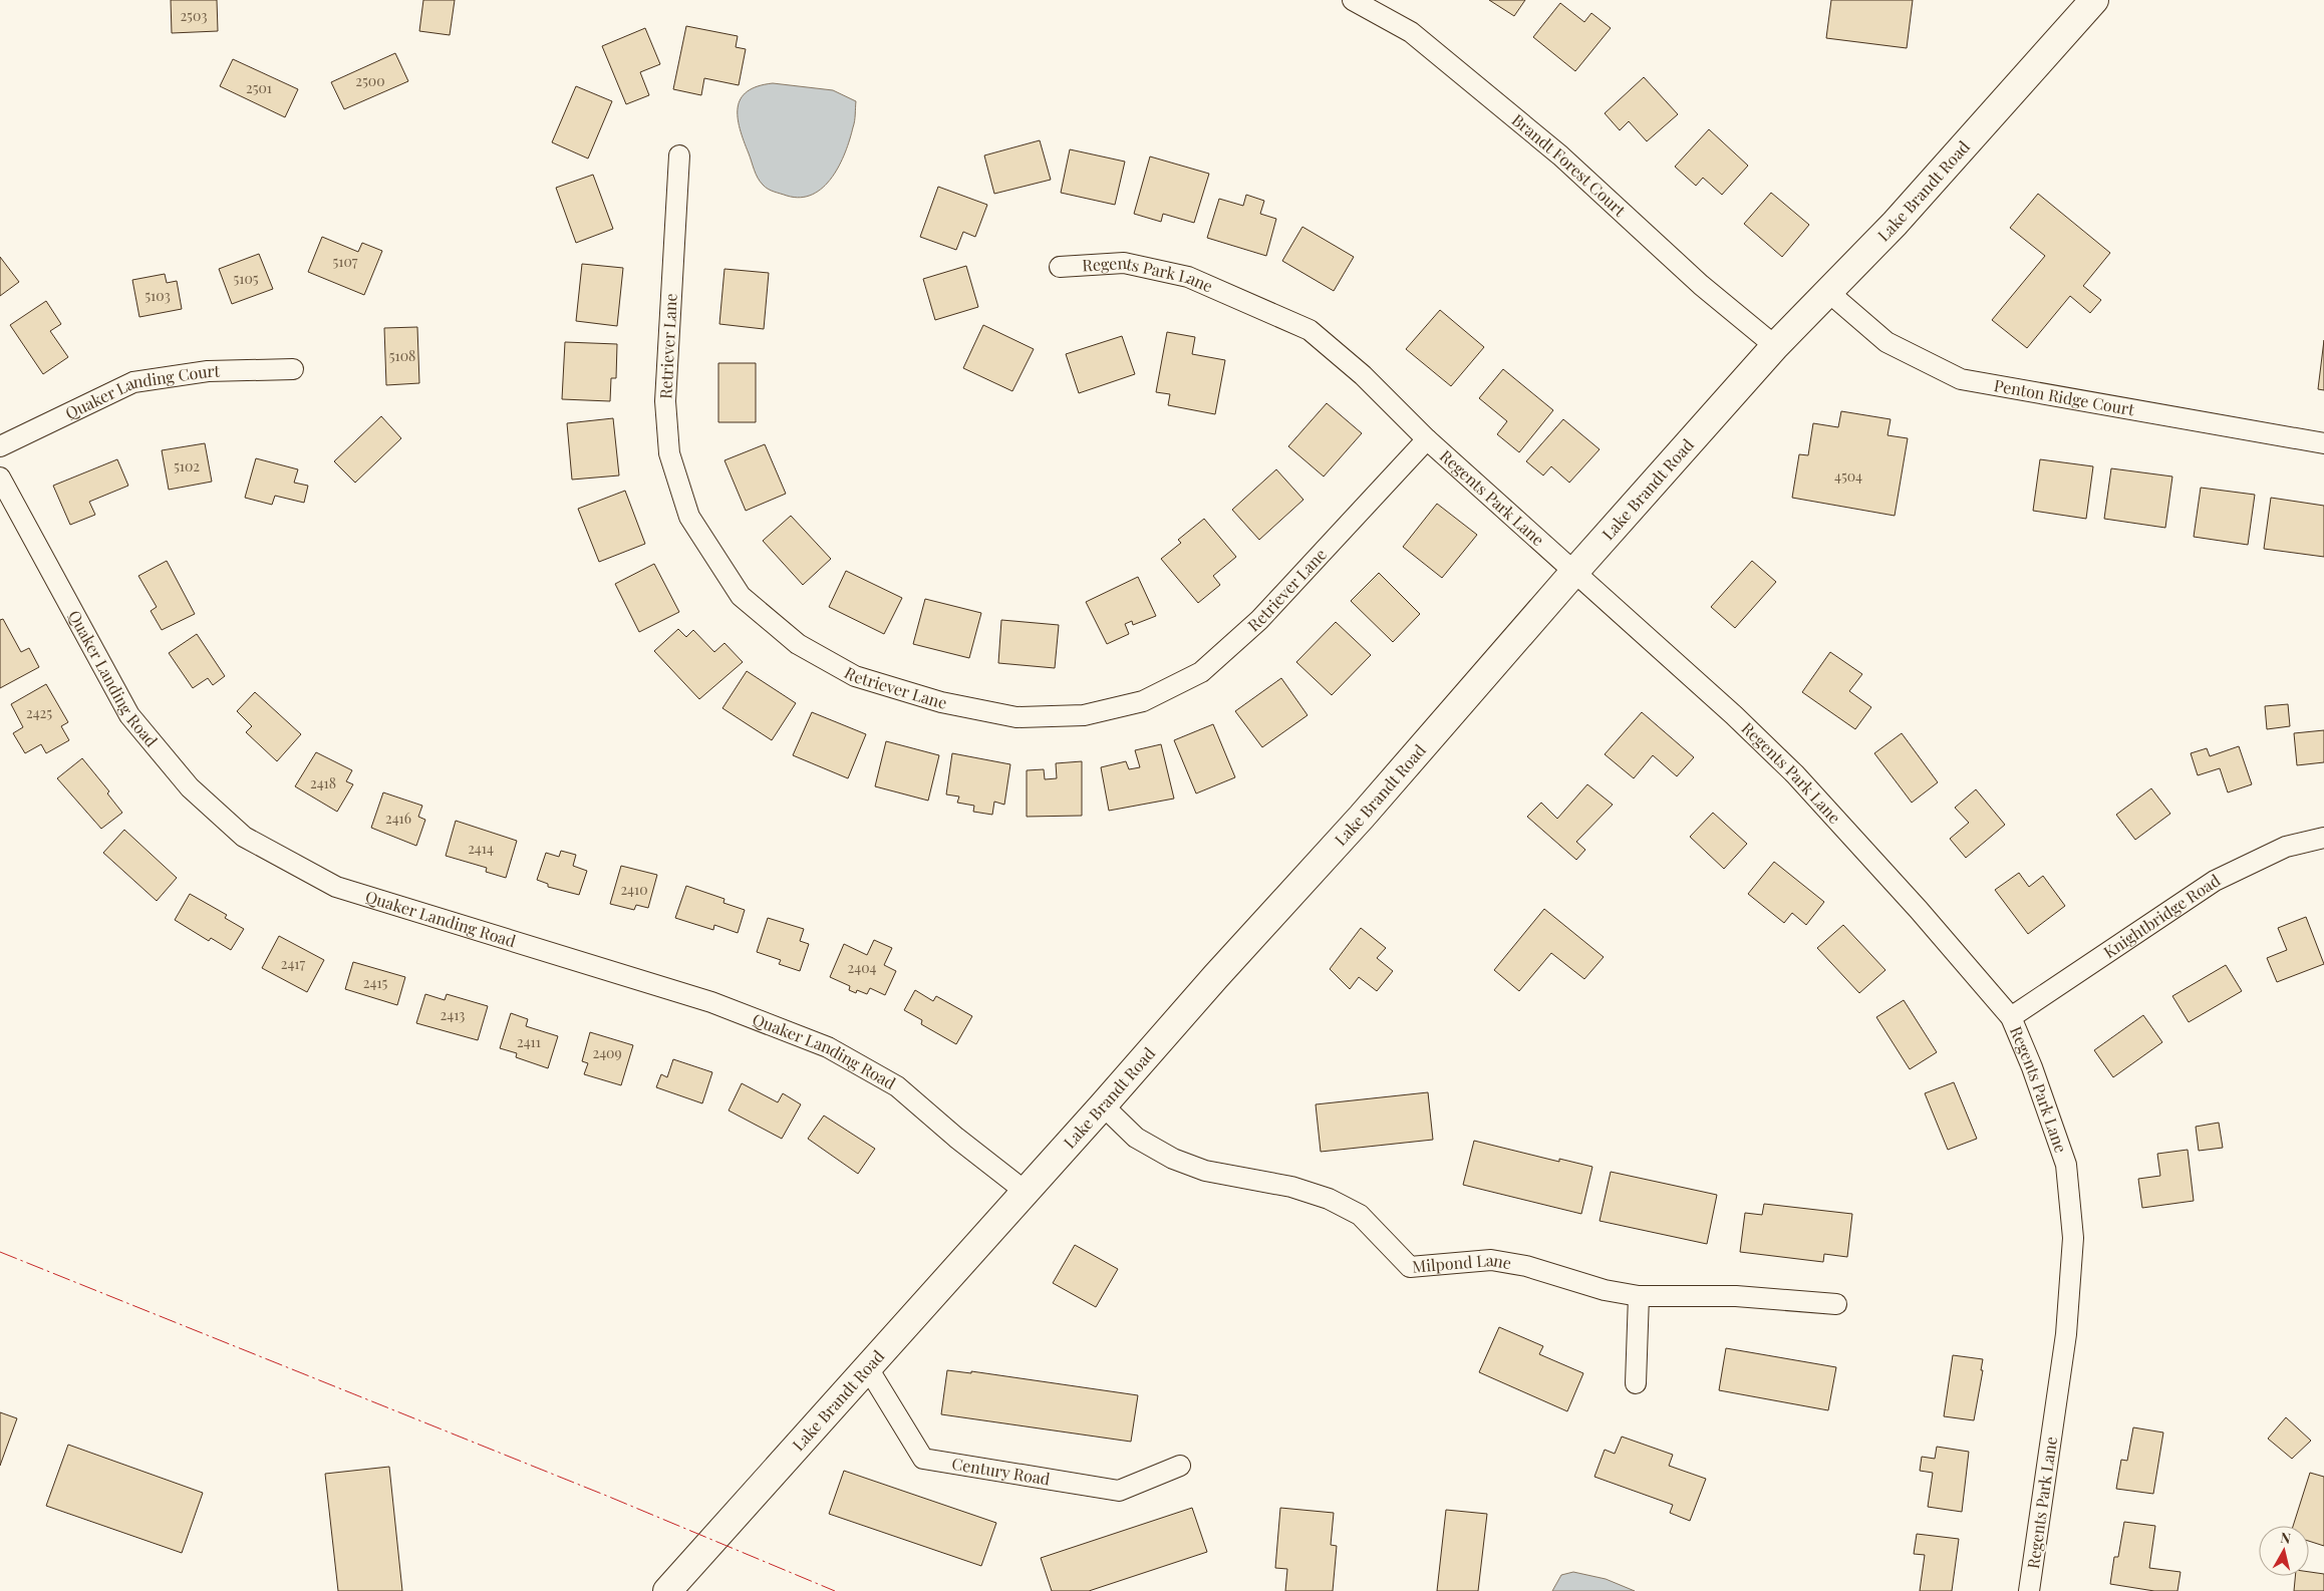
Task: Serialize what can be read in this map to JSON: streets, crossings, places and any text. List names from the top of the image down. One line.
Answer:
{"streets":{"street":["Brandt Forest Court","Lake Brandt Road","Regents Park Lane","Retriever Lane","Quaker Landing Court","Penton Ridge Court","Quaker Landing Road","Knightbridge Road","Milpond Lane","Century Road"]},"crossings":[["Brandt Forest Court","Lake Brandt Road"],["Lake Brandt Road","Regents Park Lane"],["Lake Brandt Road","Penton Ridge Court"],["Lake Brandt Road","Quaker Landing Road"],["Lake Brandt Road","Milpond Lane"],["Lake Brandt Road","Century Road"],["Regents Park Lane","Retriever Lane"],["Regents Park Lane","Knightbridge Road"]],"house_numbers":["2503","2500","2501","5107","5105","5103","5108","5102","4504","2425","2418","2416","2414","2410","2417","2404","2415","2413","2411","2409"],"north":"top"}
